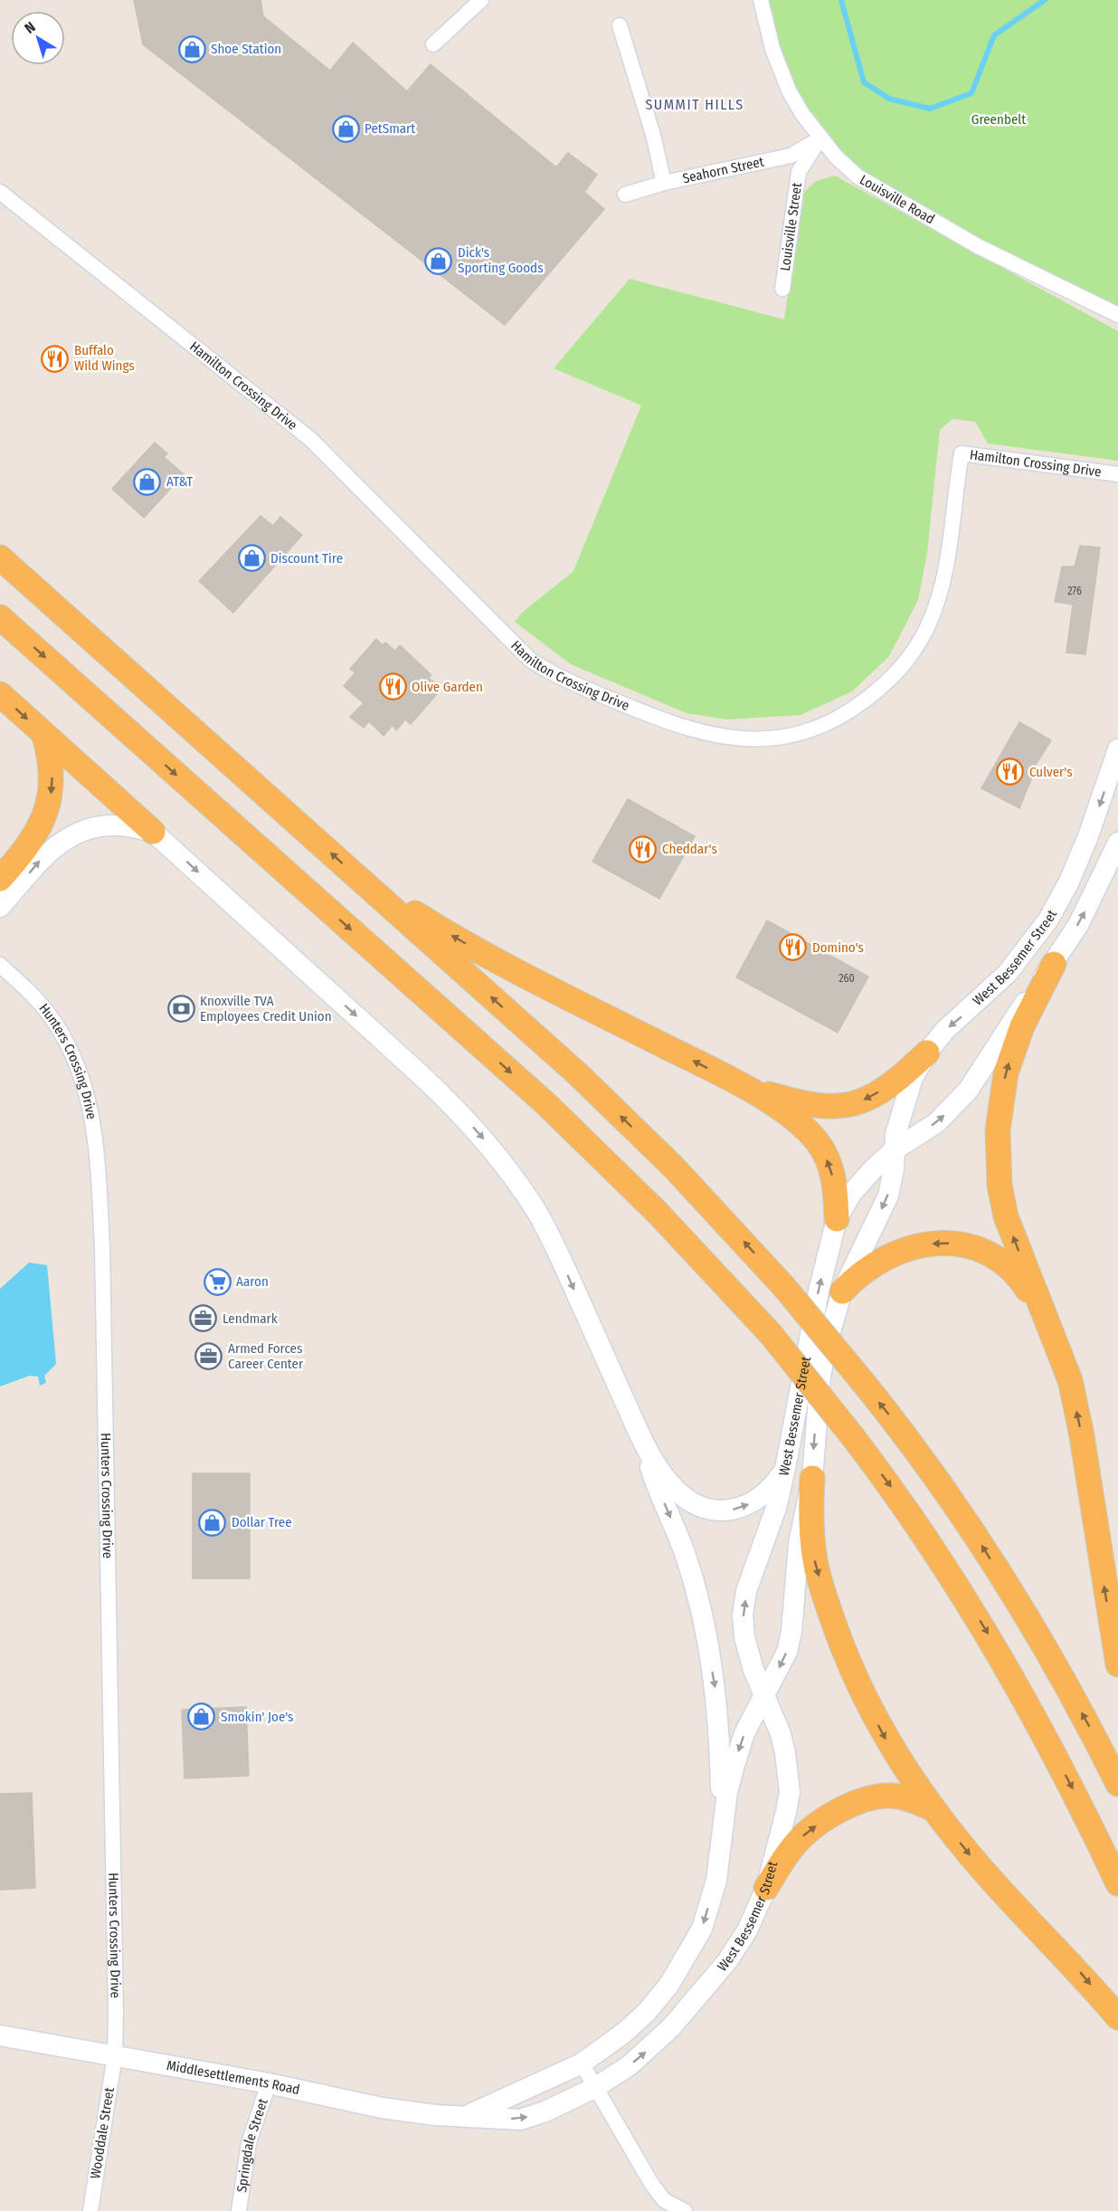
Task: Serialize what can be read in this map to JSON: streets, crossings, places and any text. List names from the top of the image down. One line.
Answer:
{"streets":{"main road":["West Bessemer Street","Middlesettlements Road"],"street":["Seahorn Street","Louisville Road","Louisville Street","Hamilton Crossing Drive","Hunters Crossing Drive","Wooddale Street","Springdale Street"]},"crossings":[["Seahorn Street","Louisville Road"],["Seahorn Street","Louisville Street"],["Louisville Road","Louisville Street"],["West Bessemer Street","Middlesettlements Road"],["Hunters Crossing Drive","Middlesettlements Road"],["Hunters Crossing Drive","Wooddale Street"],["Middlesettlements Road","Wooddale Street"],["Middlesettlements Road","Springdale Street"]],"districts":["SUMMIT HILLS"],"parks":["Greenbelt"],"places":{"shop":["Shoe Station","PetSmart","Dick's Sporting Goods","AT&T","Discount Tire","Dollar Tree","Smokin' Joe's"],"restaurant":["Buffalo Wild Wings","Olive Garden","Culver's","Cheddar's","Domino's"],"bank":["Knoxville TVA Employees Credit Union"],"supermarket":["Aaron"],"office":["Lendmark","Armed Forces Career Center"]},"house_numbers":["276","260"],"north":"top left"}
